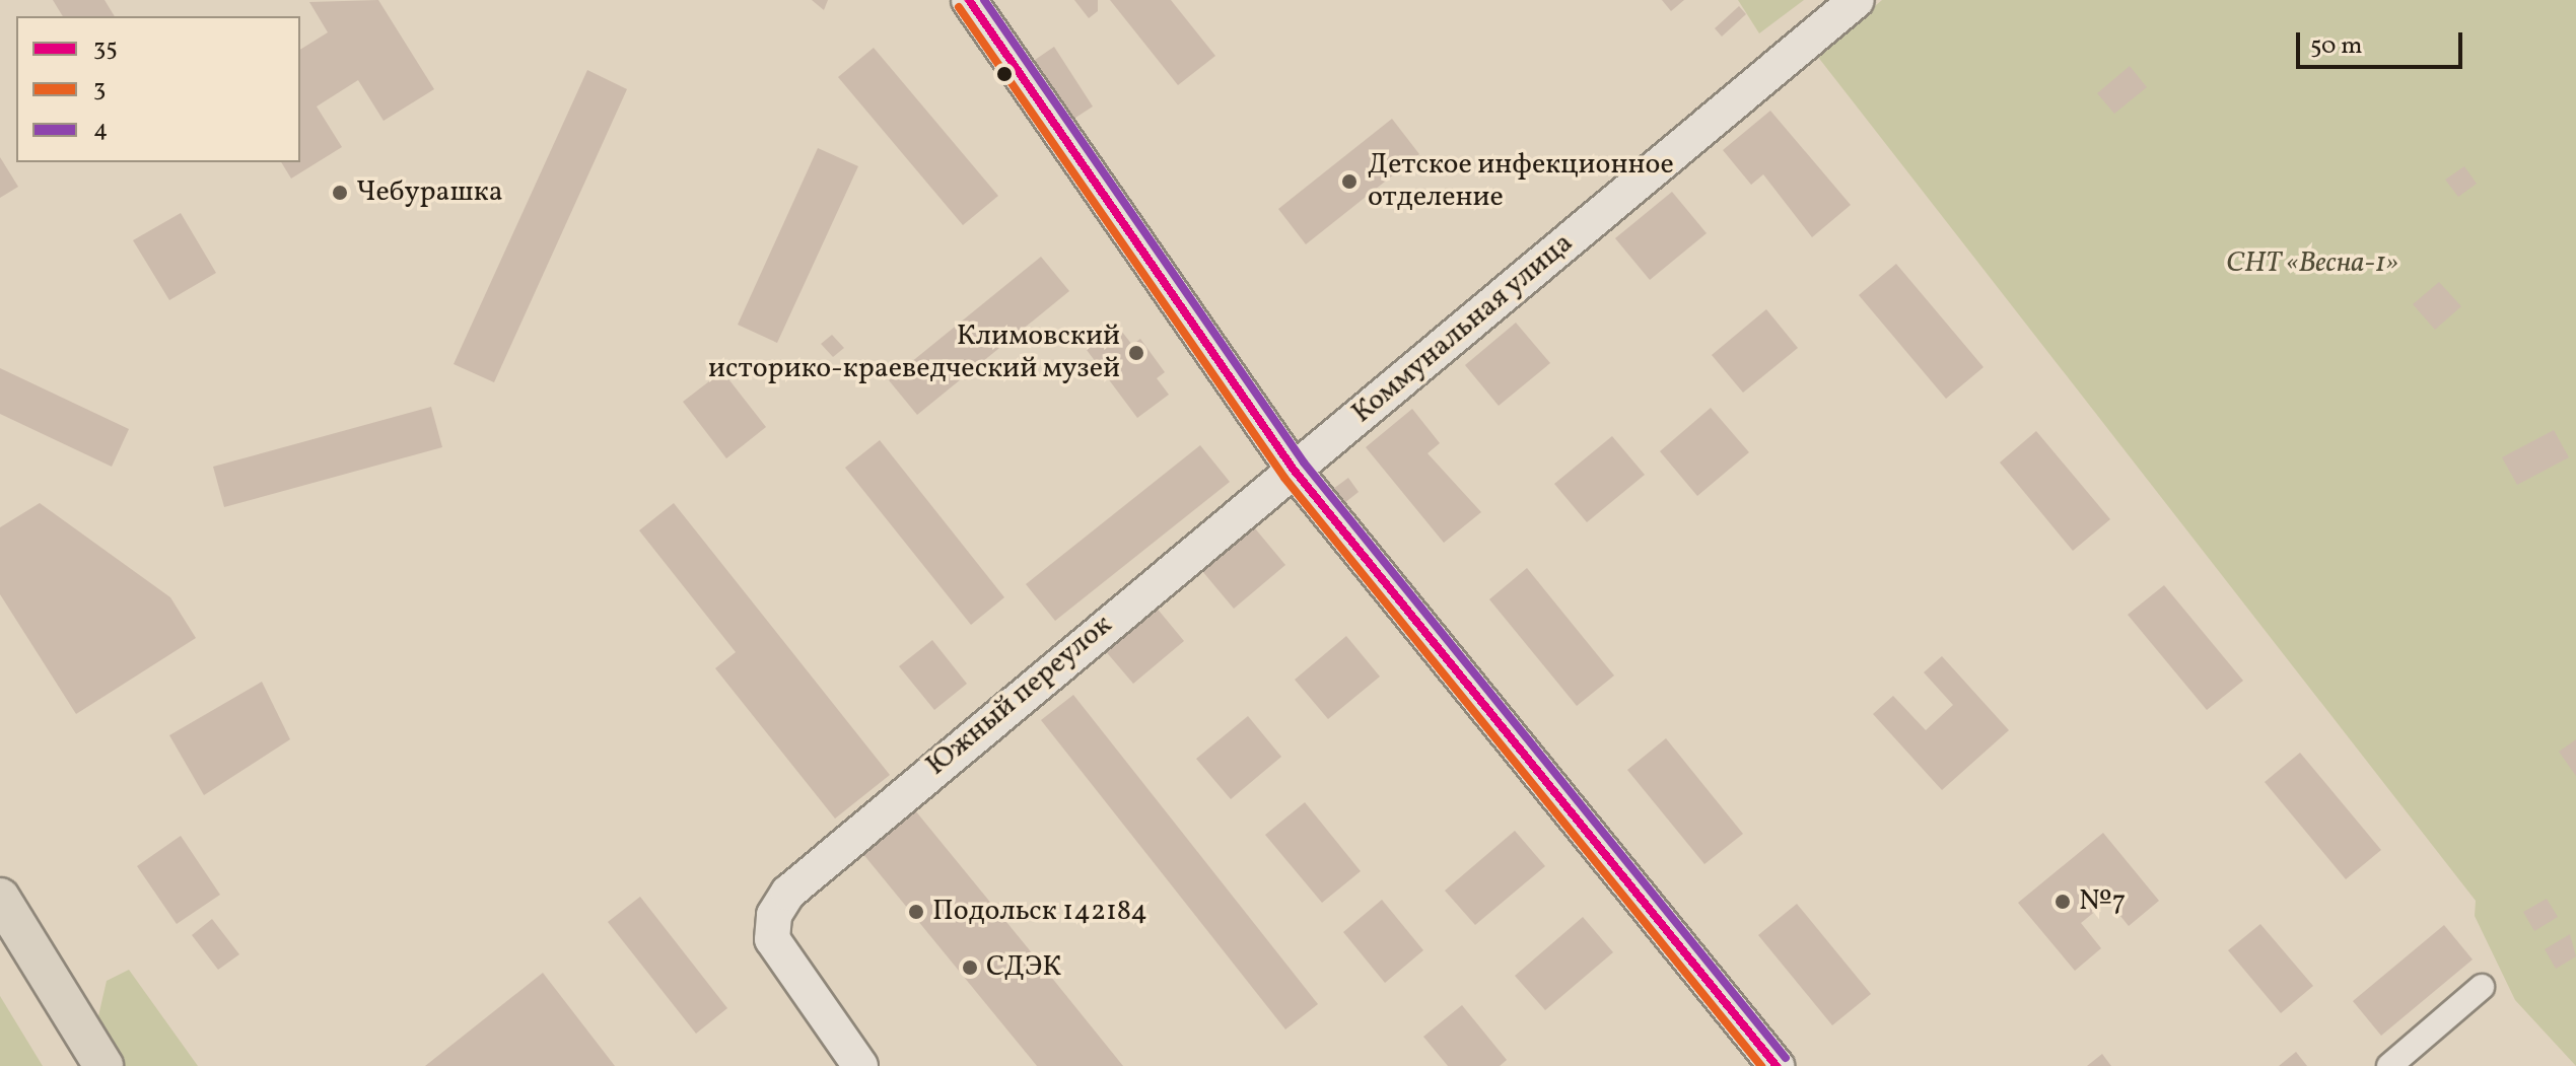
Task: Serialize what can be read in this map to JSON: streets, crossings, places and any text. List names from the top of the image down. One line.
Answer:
{"streets":{"street":["Коммунальная улица","Южный переулок"]},"crossings":[["Коммунальная улица","Южный переулок"]],"parks":["СНТ «Весна-1»"],"places":["Детское инфекционное отделение","Чебурашка","Климовский историко-краеведческий музей","№7","Подольск 142184","СДЭК"],"lines":["transit line 35","transit line 4","transit line 3"],"legend":["35","3","4"],"scale_bar":"50 m"}
